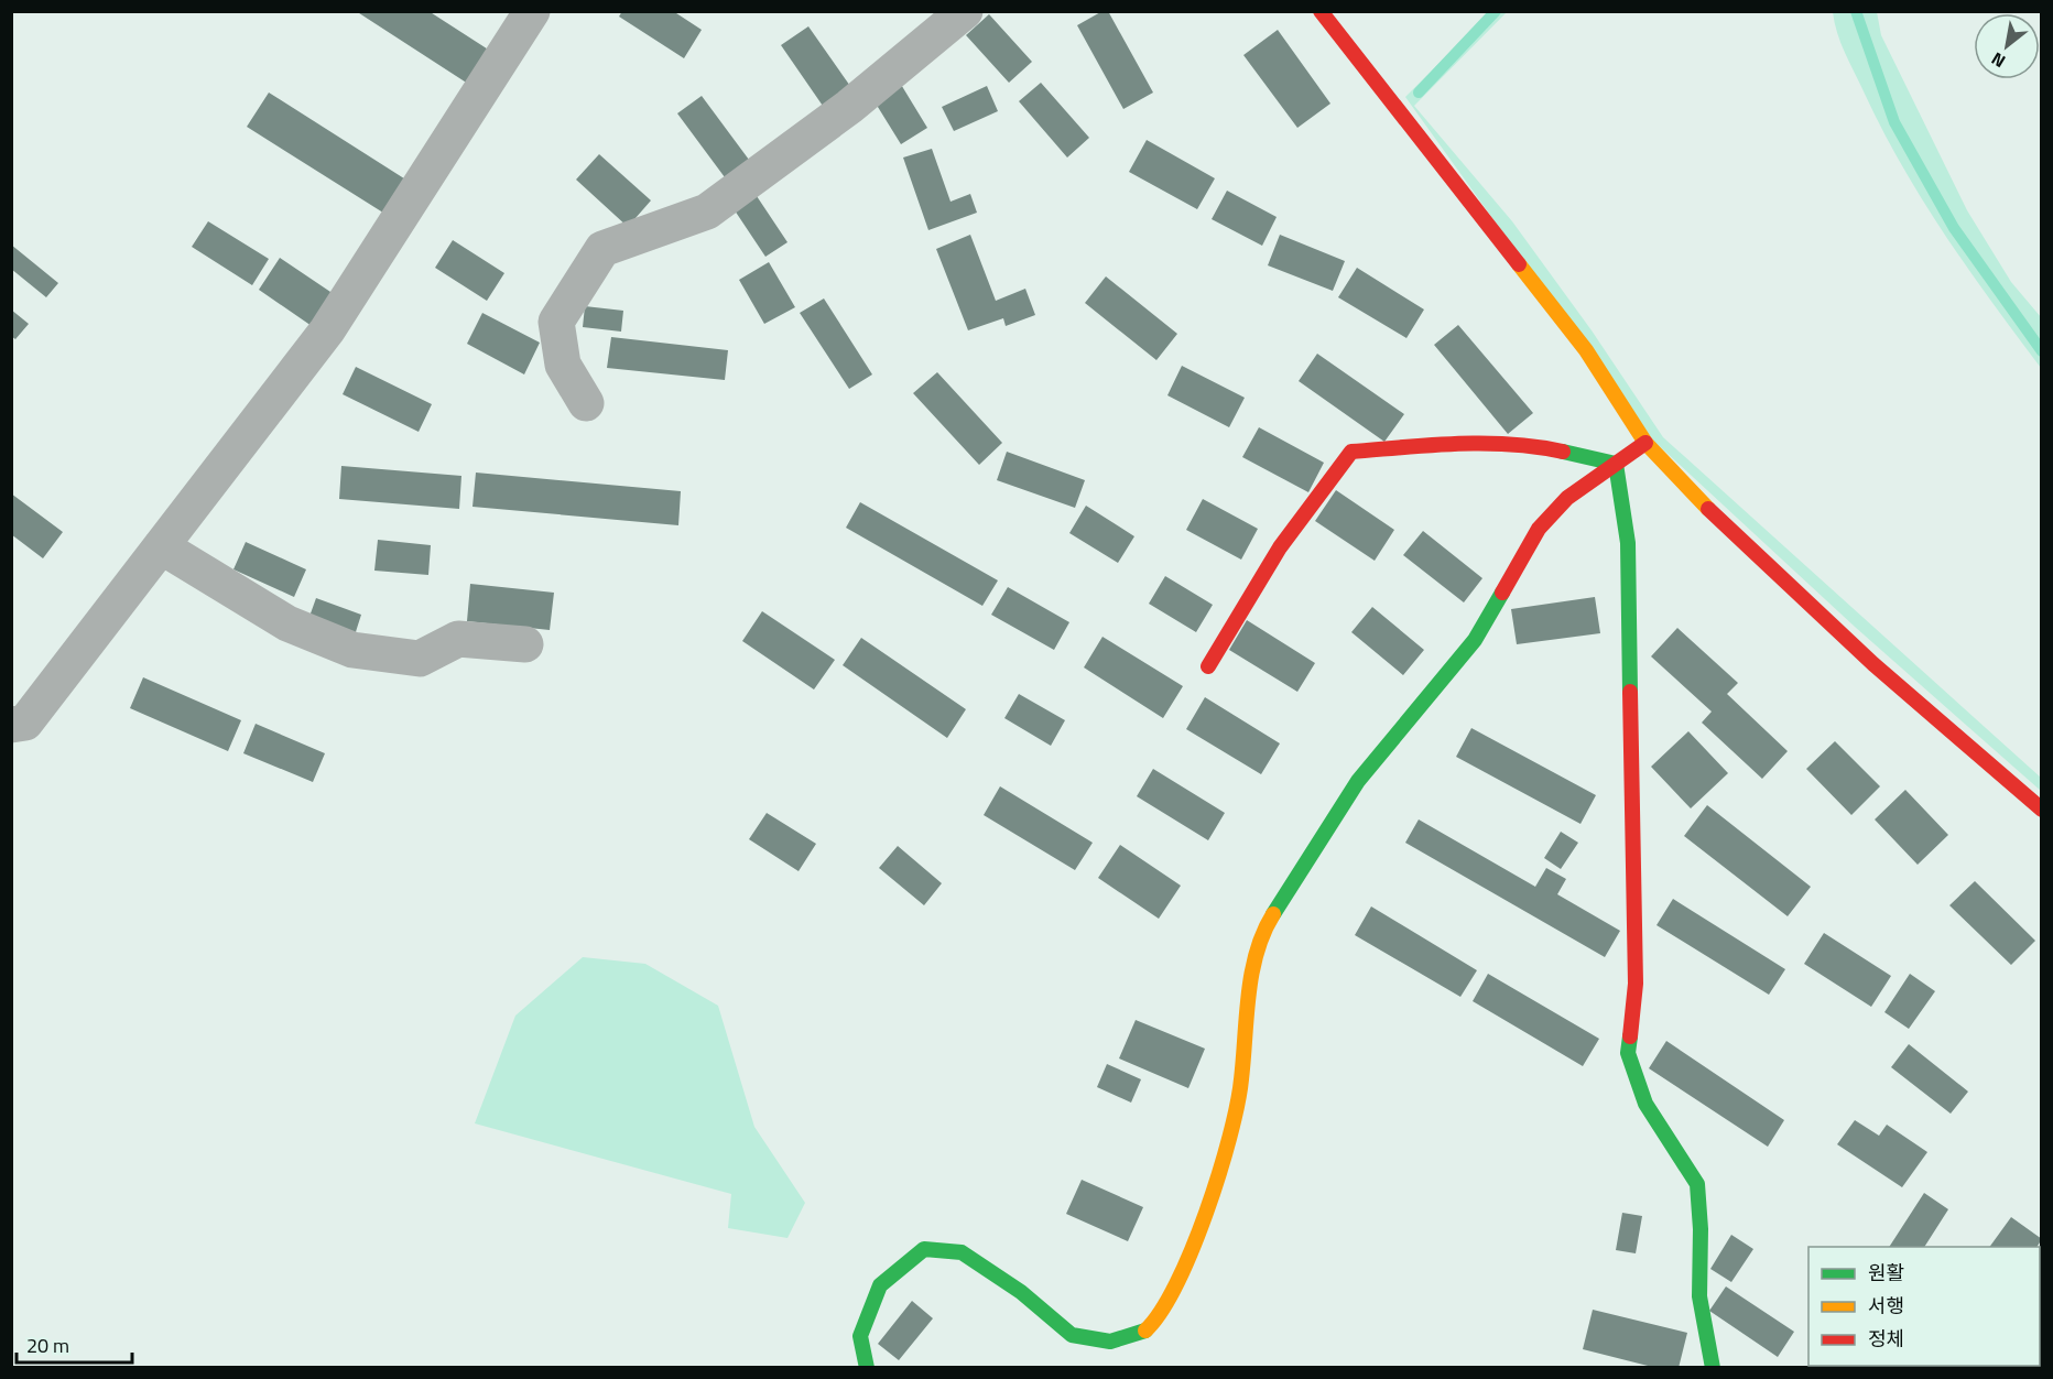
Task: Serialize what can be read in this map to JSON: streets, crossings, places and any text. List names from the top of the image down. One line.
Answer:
{"legend":["원활","서행","정체"],"scale_bar":"20 m","north":"bottom left"}
